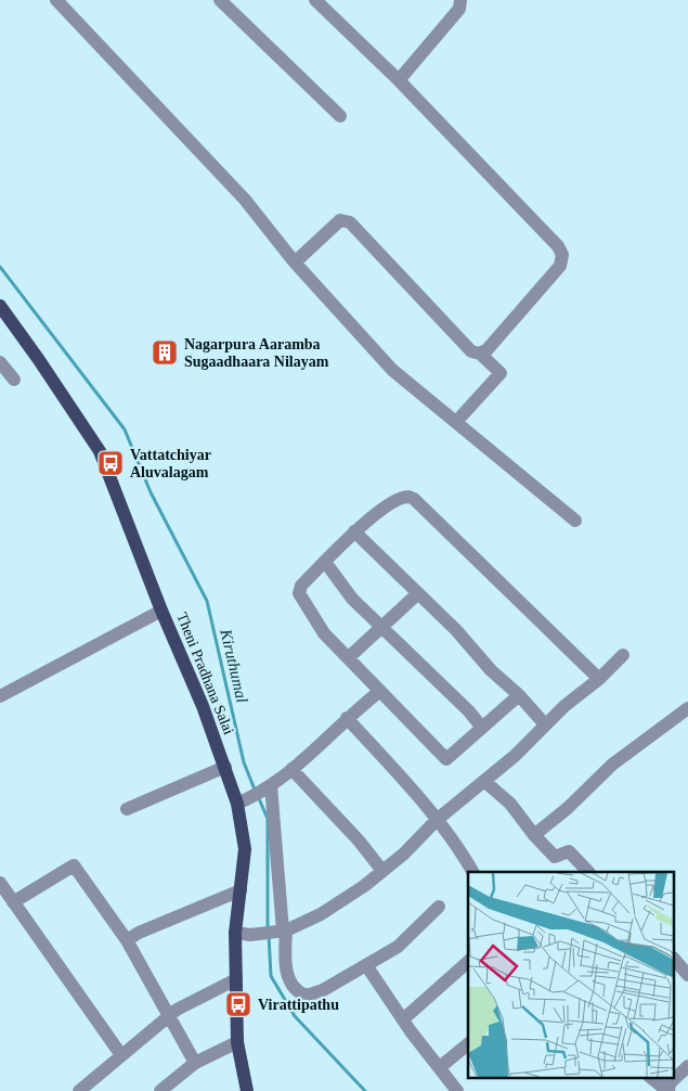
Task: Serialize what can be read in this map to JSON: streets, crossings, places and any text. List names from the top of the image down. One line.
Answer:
{"streets":{"main road":["Theni Pradhana Salai"]},"water":["Kiruthumal"],"places":{"building":["Nagarpura Aaramba Sugaadhaara Nilayam"],"bus stop":["Vattatchiyar Aluvalagam","Virattipathu"]}}
